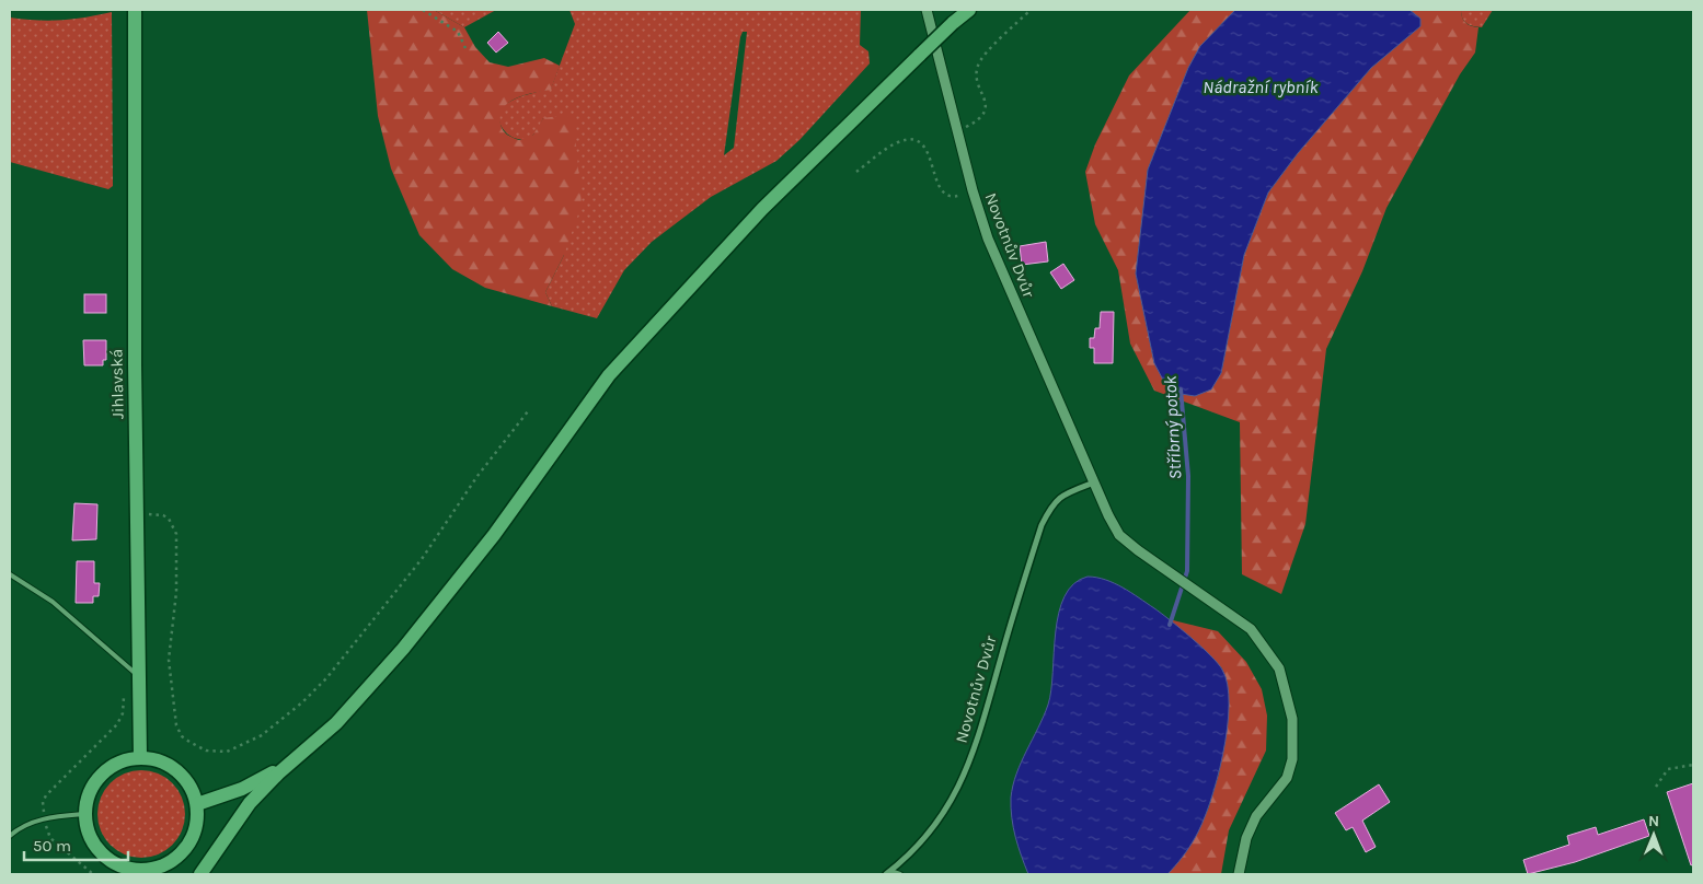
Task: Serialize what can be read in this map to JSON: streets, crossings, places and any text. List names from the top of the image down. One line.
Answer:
{"streets":{"main road":["Jihlavská"],"street":["Novotnův Dvůr"]},"water":["Nádražní rybník","Stříbrný potok"],"scale_bar":"50 m","north":"top"}
